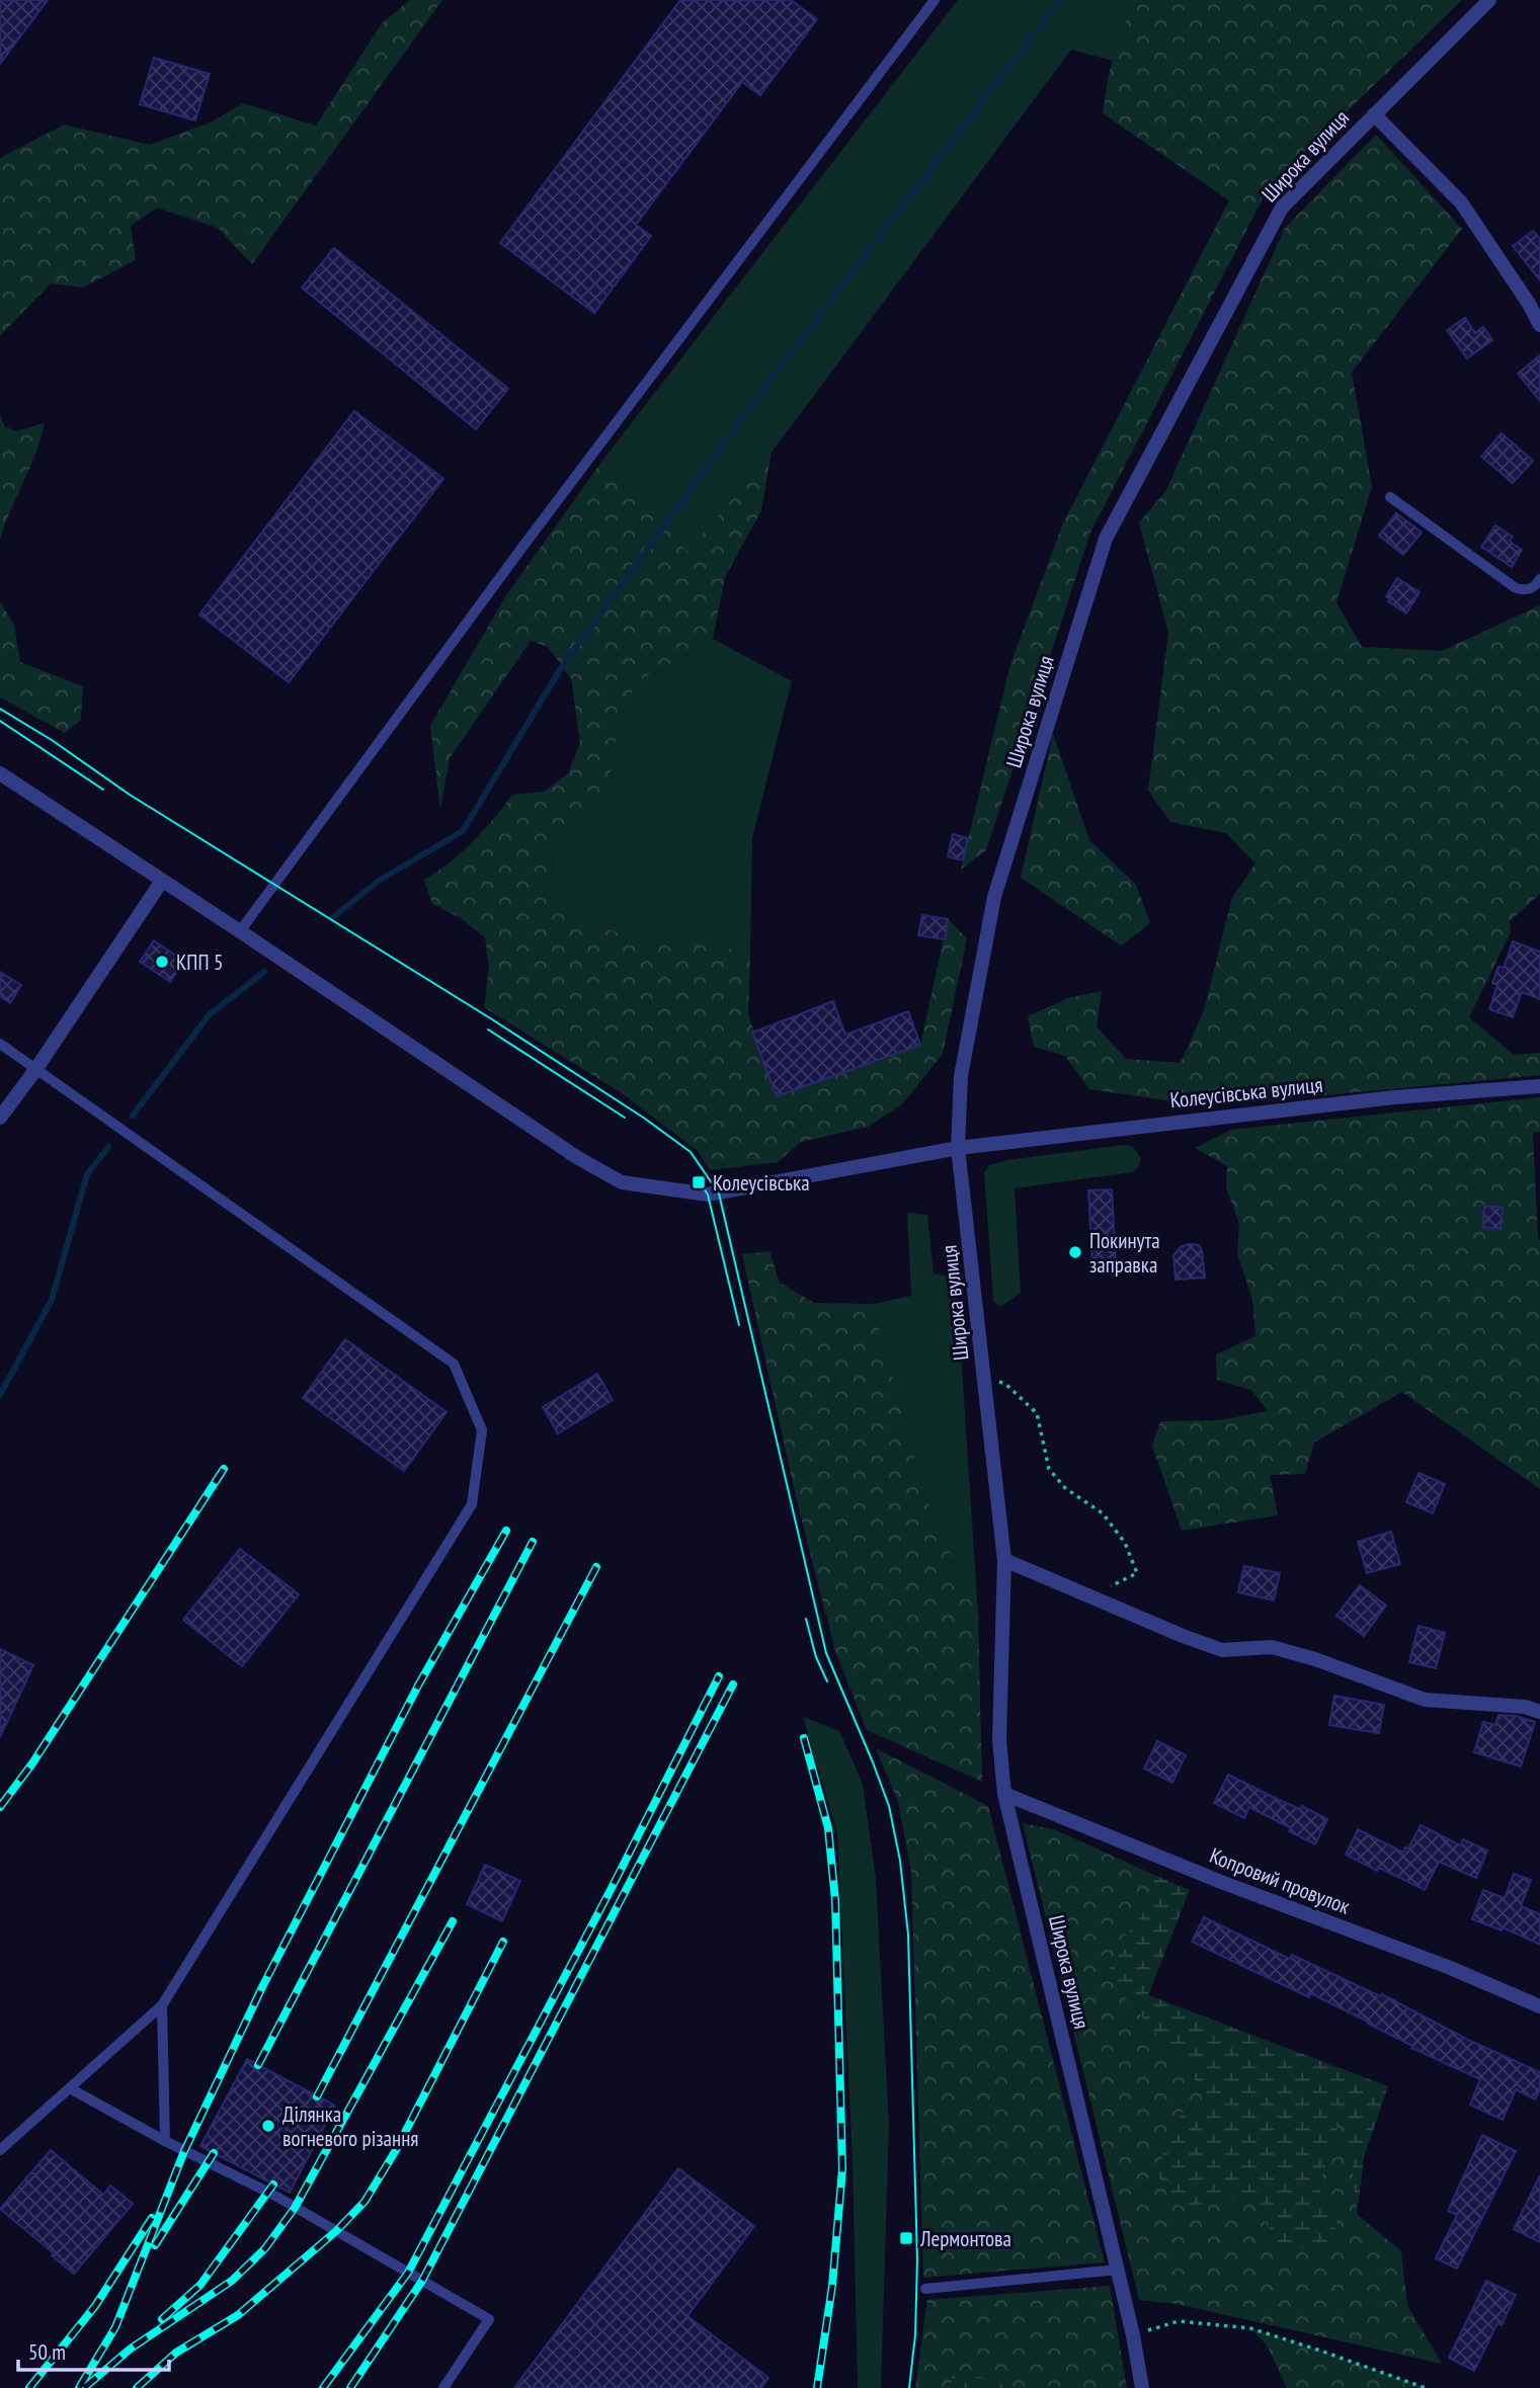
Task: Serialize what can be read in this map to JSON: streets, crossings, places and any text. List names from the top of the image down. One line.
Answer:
{"streets":{"street":["Широка вулиця","Колеусівська вулиця","Копровий провулок"]},"crossings":[["Широка вулиця","Колеусівська вулиця"],["Широка вулиця","Копровий провулок"]],"places":{"other":["КПП 5","Покинута заправка","Ділянка вогневого різання"],"transit":["Колеусівська","Лермонтова"]},"scale_bar":"50 m"}
